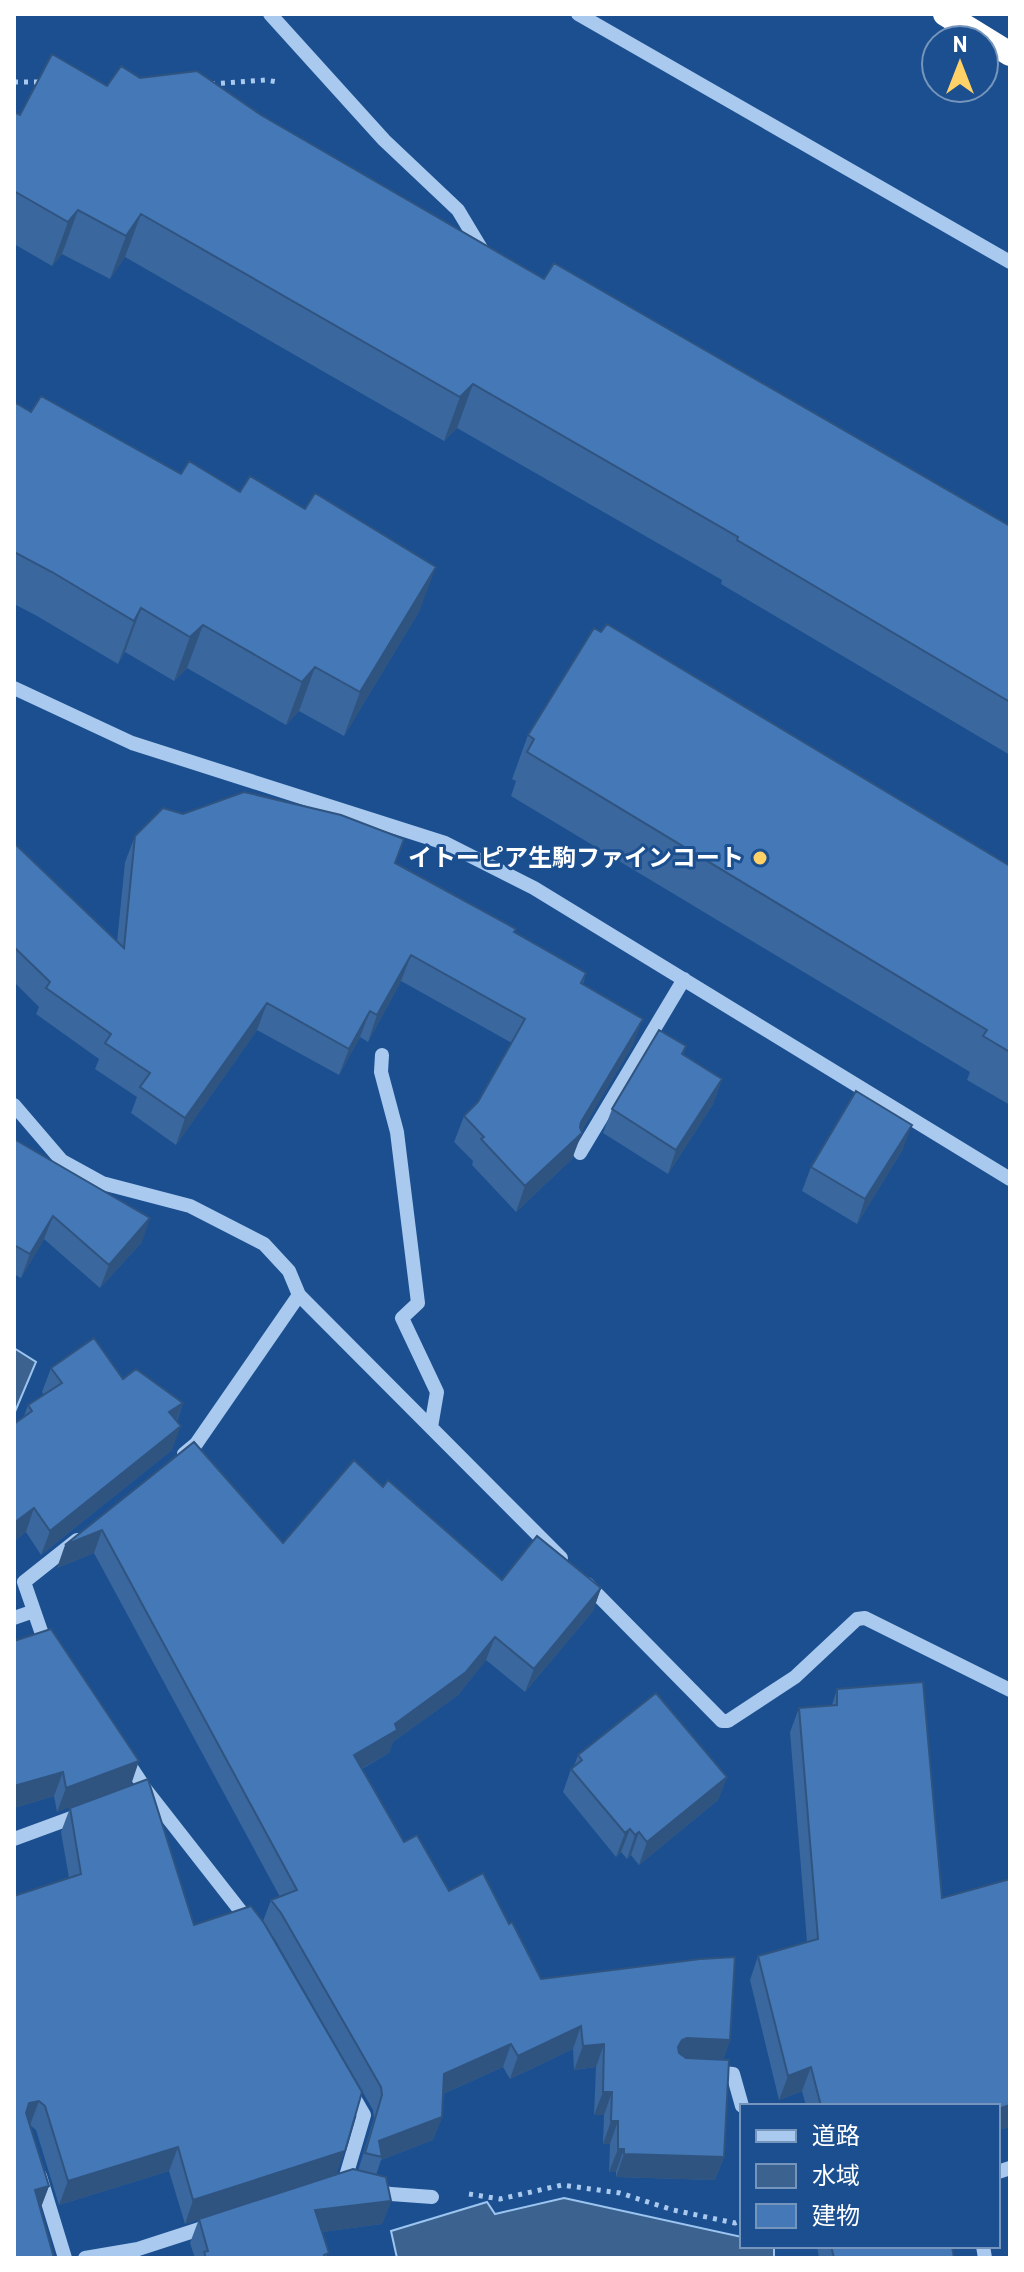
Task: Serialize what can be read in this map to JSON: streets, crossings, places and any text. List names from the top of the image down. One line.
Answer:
{"places":["イトーピア生駒ファインコート"],"legend":["道路","水域","建物"],"north":"top"}
